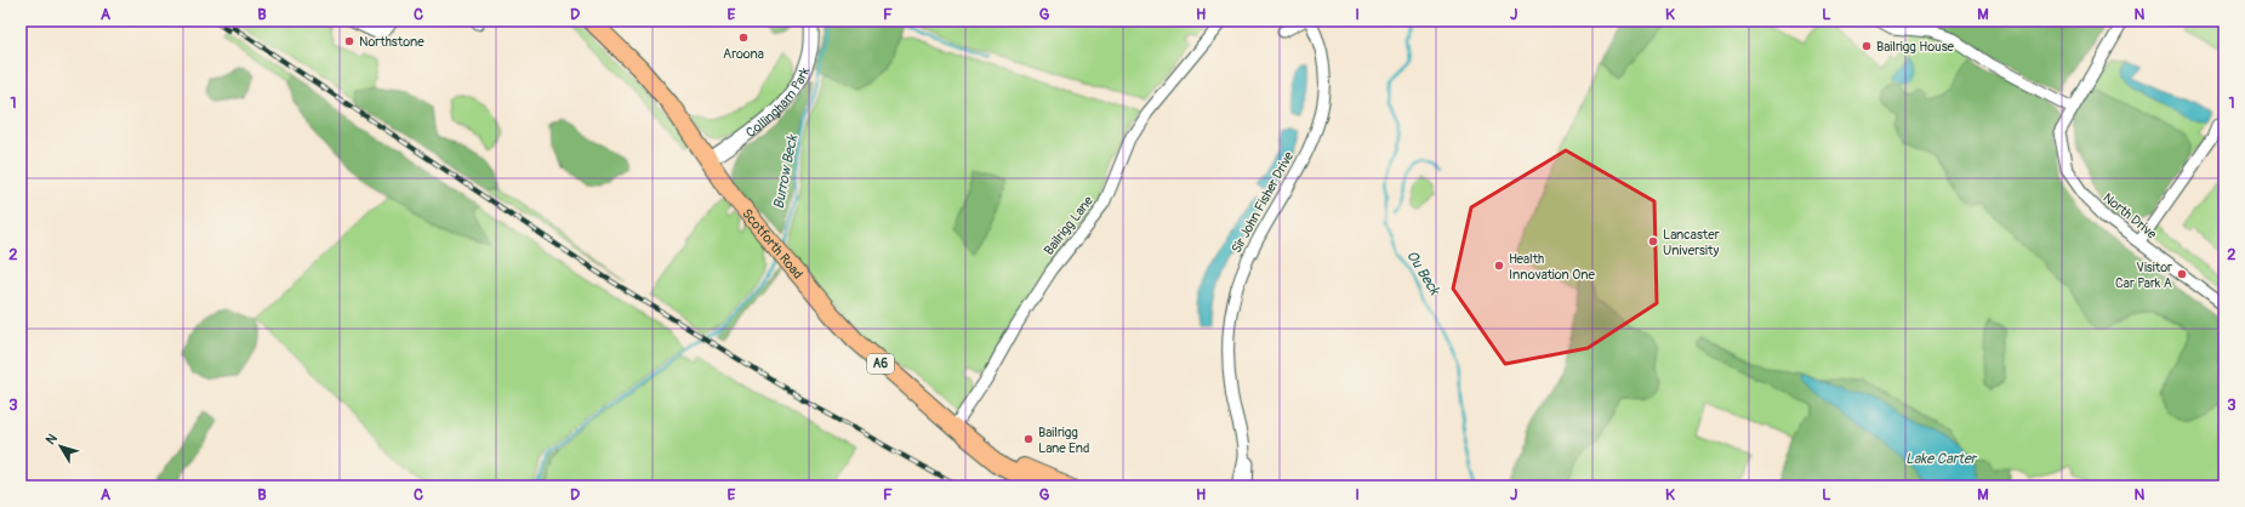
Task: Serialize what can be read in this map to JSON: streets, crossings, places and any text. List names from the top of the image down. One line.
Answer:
{"streets":{"main road":["Scotforth Road","A6"],"street":["Collingham Park","Sir John Fisher Drive","North Drive","Bailrigg Lane"]},"crossings":[["Collingham Park","Scotforth Road"],["Bailrigg Lane","Scotforth Road"]],"water":["Burrow Beck","Ou Beck","Lake Carter"],"places":["Aroona","Northstone","Bailrigg House","Lancaster University","Health Innovation One","Visitor Car Park A","Bailrigg Lane End"],"north":"top left","grid":{"columns":["A","B","C","D","E","F","G","H","I","J","K","L","M","N"],"rows":["1","2","3"]}}
